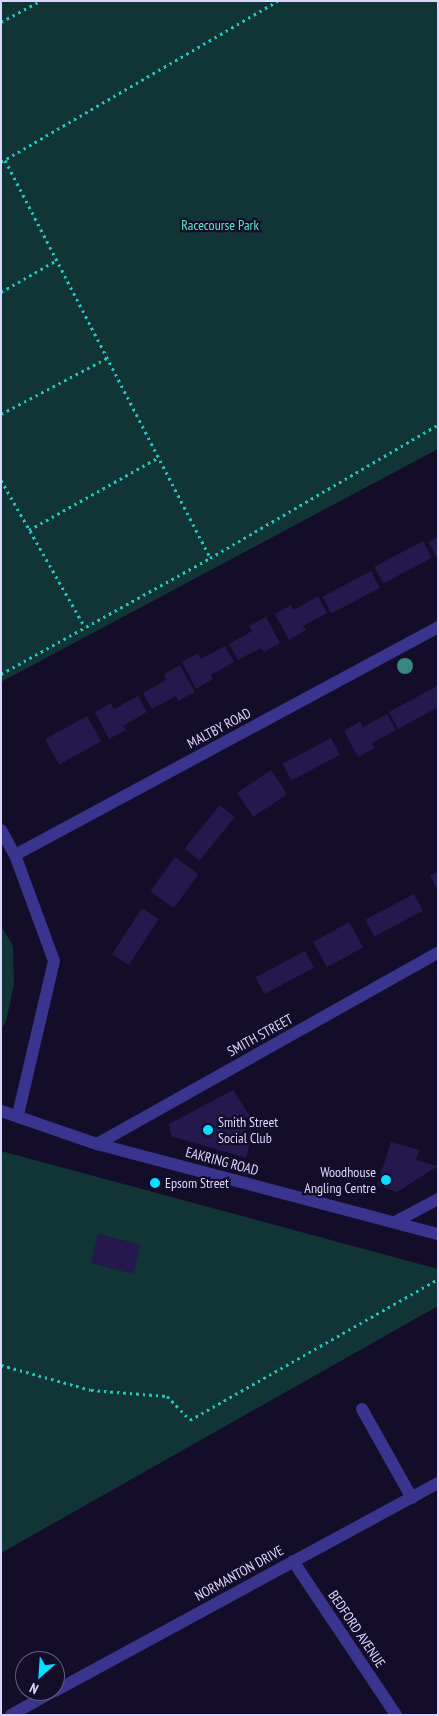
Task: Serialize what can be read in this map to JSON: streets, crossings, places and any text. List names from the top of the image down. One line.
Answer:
{"streets":{"street":["MALTBY ROAD","SMITH STREET","EAKRING ROAD","NORMANTON DRIVE","BEDFORD AVENUE"]},"crossings":[["SMITH STREET","EAKRING ROAD"],["NORMANTON DRIVE","BEDFORD AVENUE"]],"parks":["Racecourse Park"],"places":["Smith Street Social Club","Woodhouse Angling Centre","Epsom Street"],"north":"bottom left"}
